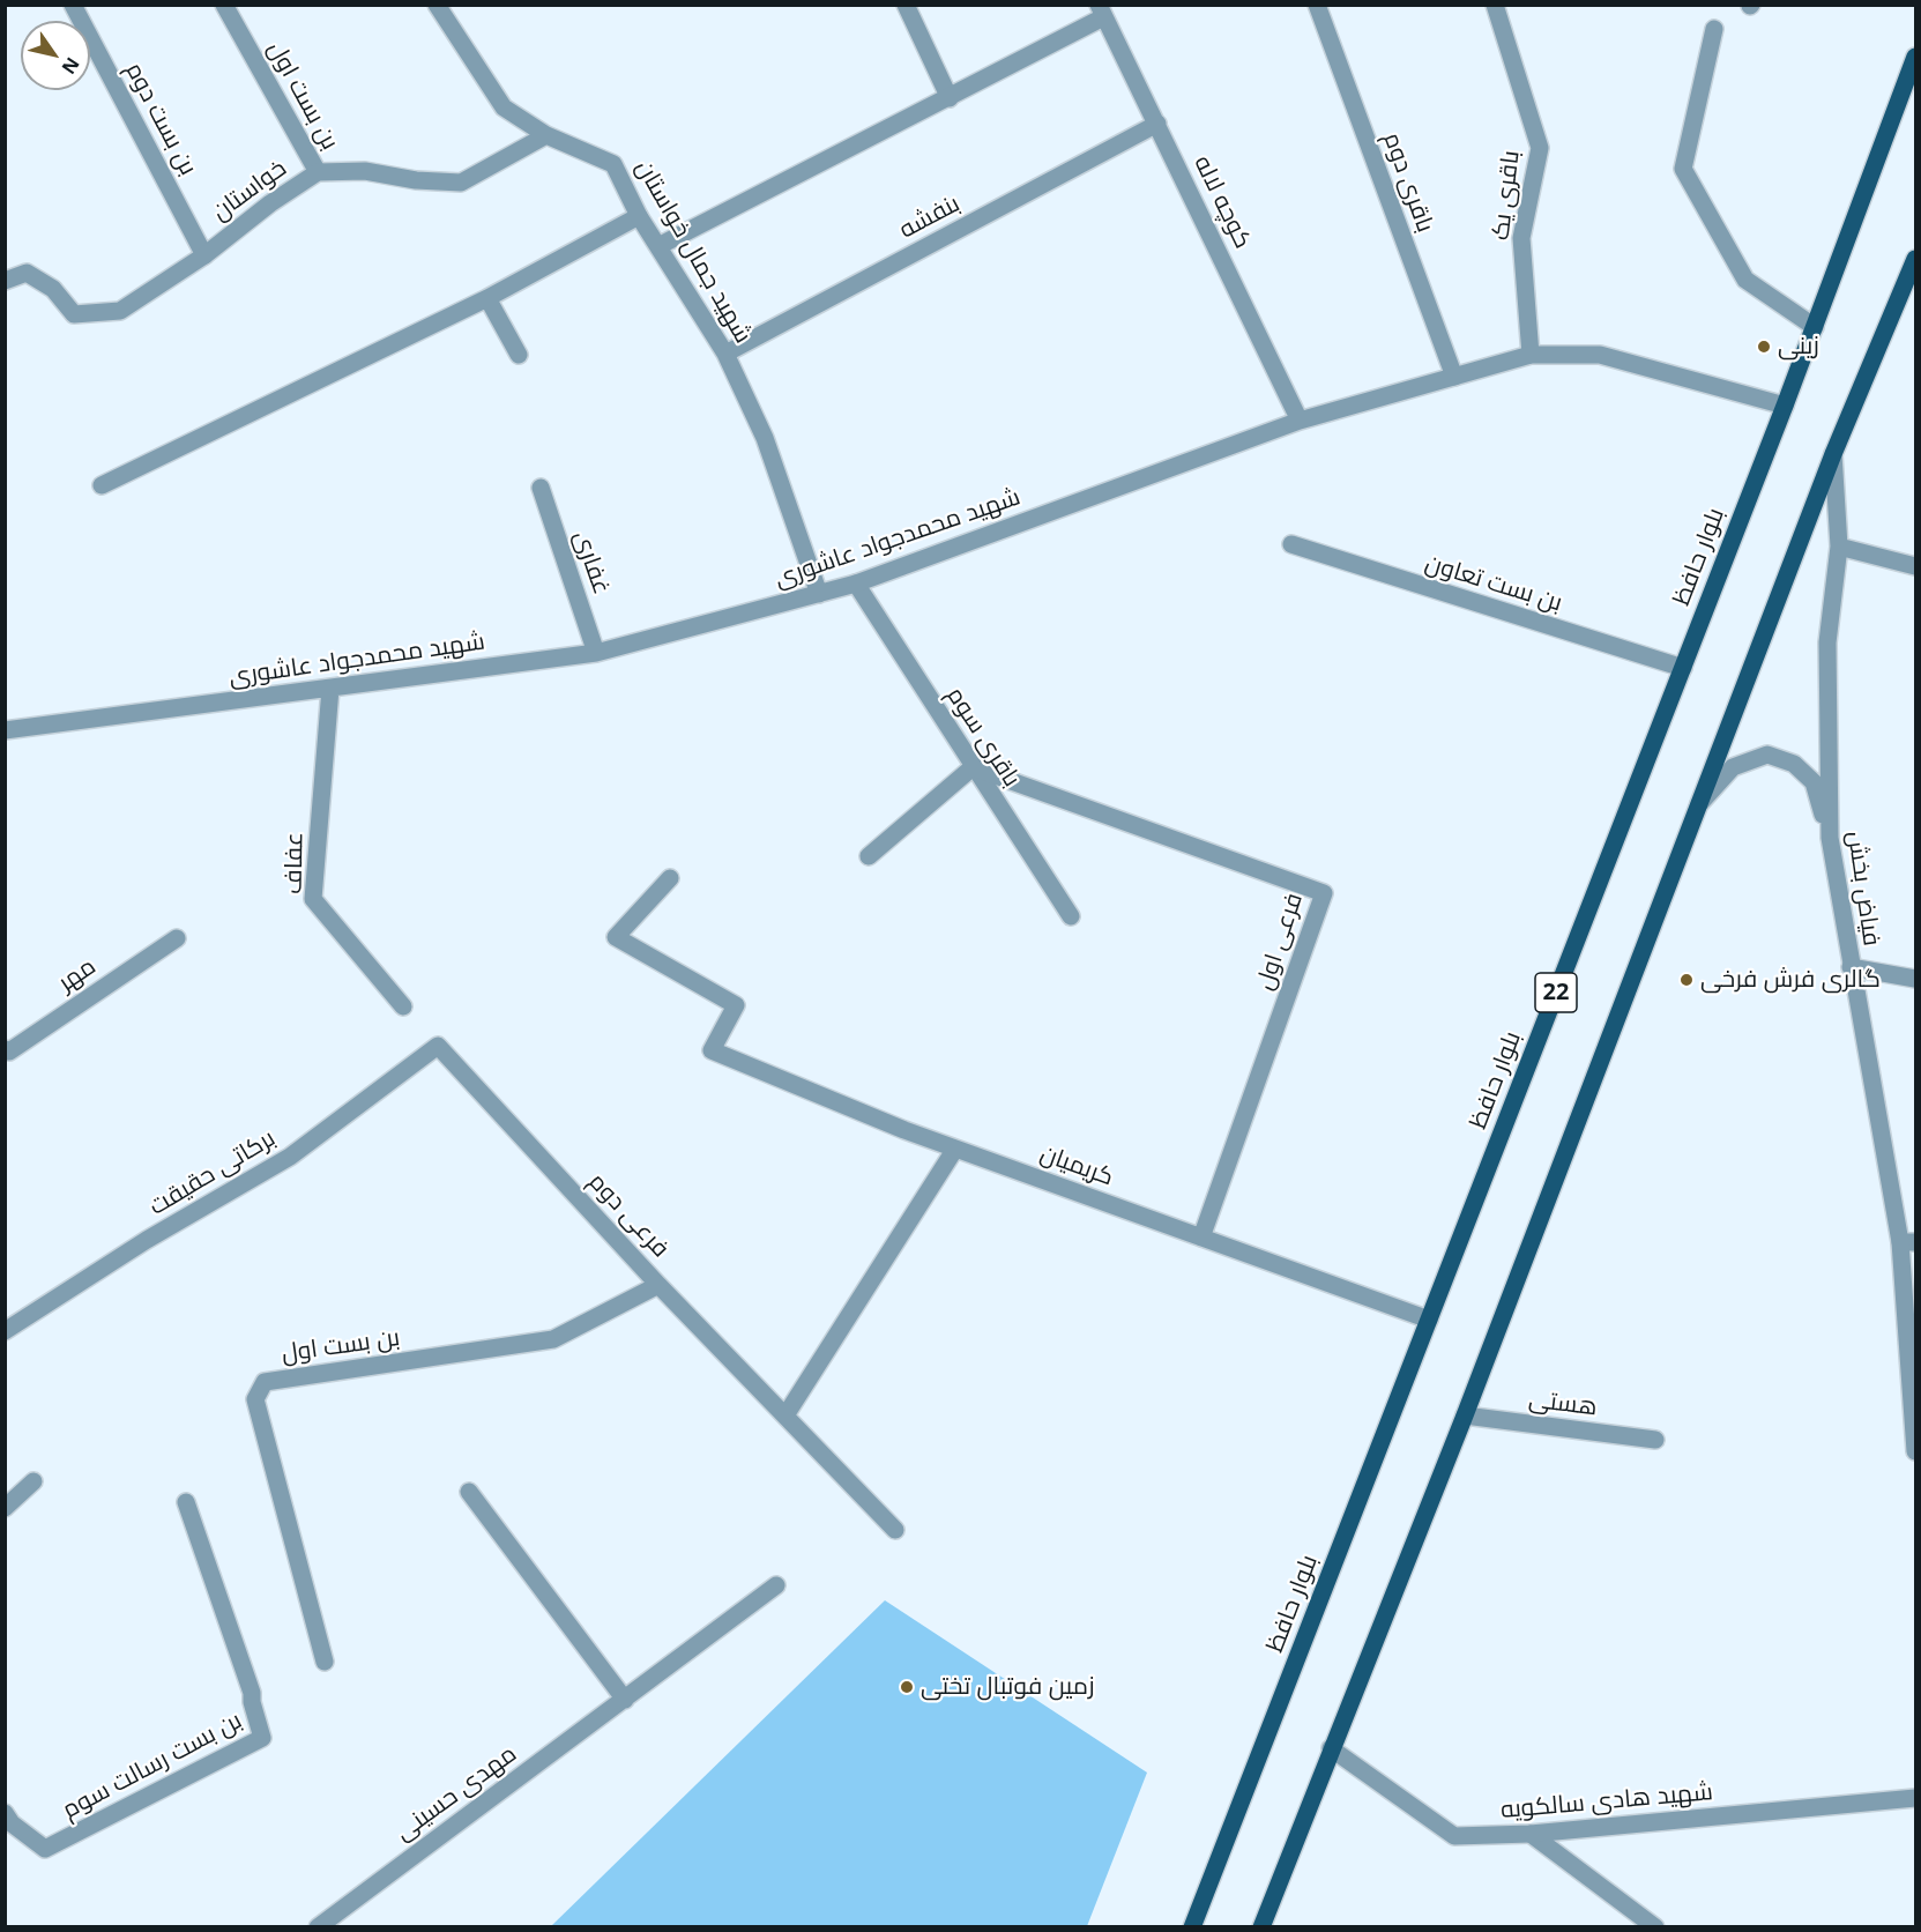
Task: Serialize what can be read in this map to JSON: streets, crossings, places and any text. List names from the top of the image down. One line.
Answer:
{"streets":{"main road":["بلوار حافظ","22"],"street":["بن بست اول","بن بست دوم","باقری دوم","خواستان","باقری یک","کوچه لاله","بنفشه","شهید جمال خواستان","شهید محمدجواد عاشوری","غفاری","بن‌ بست تعاون","باقری سوم","عفاف","فیاض بخش","فرعی اول","مهر","کریمیان","برکاتی حقیقت","فرعی دوم","هستی","بن بست رسالت سوم","مهدی حسینی","شهید هادی سالکویه"]},"crossings":[["بن بست اول","خواستان"],["بن بست اول","فرعی دوم"],["بن بست دوم","خواستان"],["باقری دوم","شهید محمدجواد عاشوری"],["خواستان","شهید جمال خواستان"],["باقری یک","شهید محمدجواد عاشوری"],["کوچه لاله","بنفشه"],["کوچه لاله","شهید محمدجواد عاشوری"],["بنفشه","شهید جمال خواستان"],["شهید جمال خواستان","شهید محمدجواد عاشوری"],["شهید محمدجواد عاشوری","بلوار حافظ"],["شهید محمدجواد عاشوری","غفاری"],["شهید محمدجواد عاشوری","باقری سوم"],["شهید محمدجواد عاشوری","عفاف"],["بلوار حافظ","بن‌ بست تعاون"],["بلوار حافظ","کریمیان"],["باقری سوم","فرعی اول"],["فرعی اول","کریمیان"],["برکاتی حقیقت","فرعی دوم"]],"places":["زینی","گالری فرش فرخی","زمین فوتبال تختی"],"north":"bottom right"}
